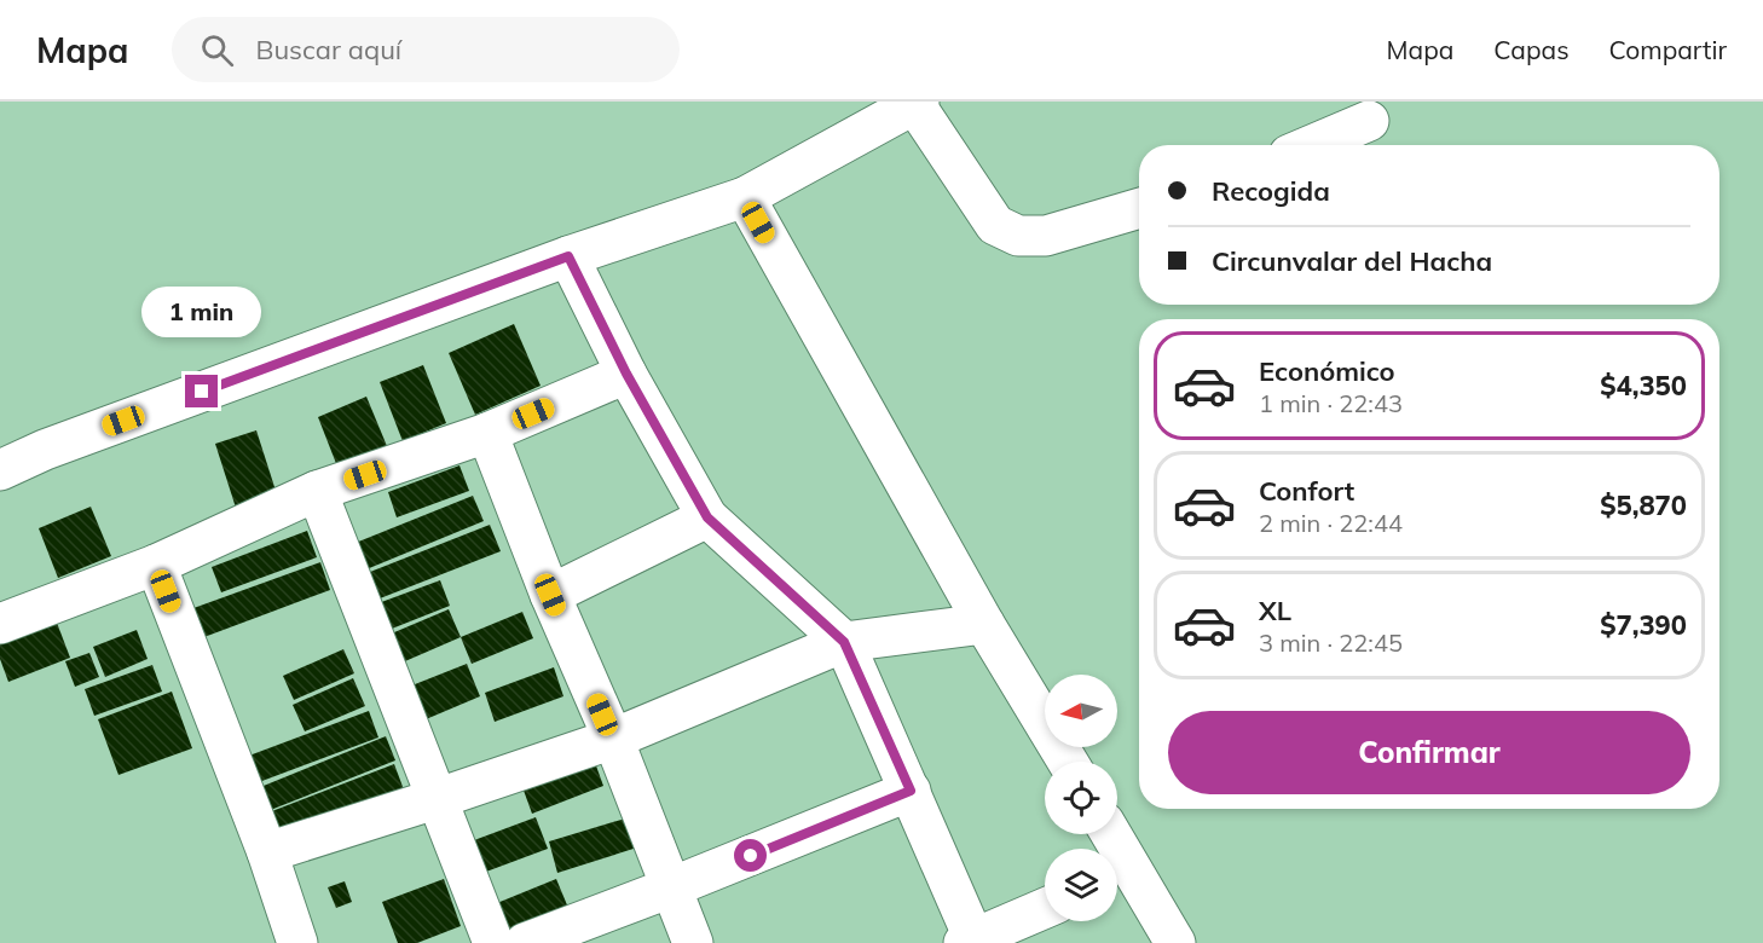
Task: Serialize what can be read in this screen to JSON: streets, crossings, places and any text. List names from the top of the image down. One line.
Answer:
{"north":"left","page":{"header":"Mapa","search":"Buscar aquí","nav":["Mapa","Capas","Compartir"],"banner":["Recogida","Circunvalar del Hacha"],"bubble":"1 min","list":[{"name":"Económico","note":"1 min · 22:43","value":"$4,350"},{"name":"Confort","note":"2 min · 22:44","value":"$5,870"},{"name":"XL","note":"3 min · 22:45","value":"$7,390"}],"buttons":"Confirmar"}}
